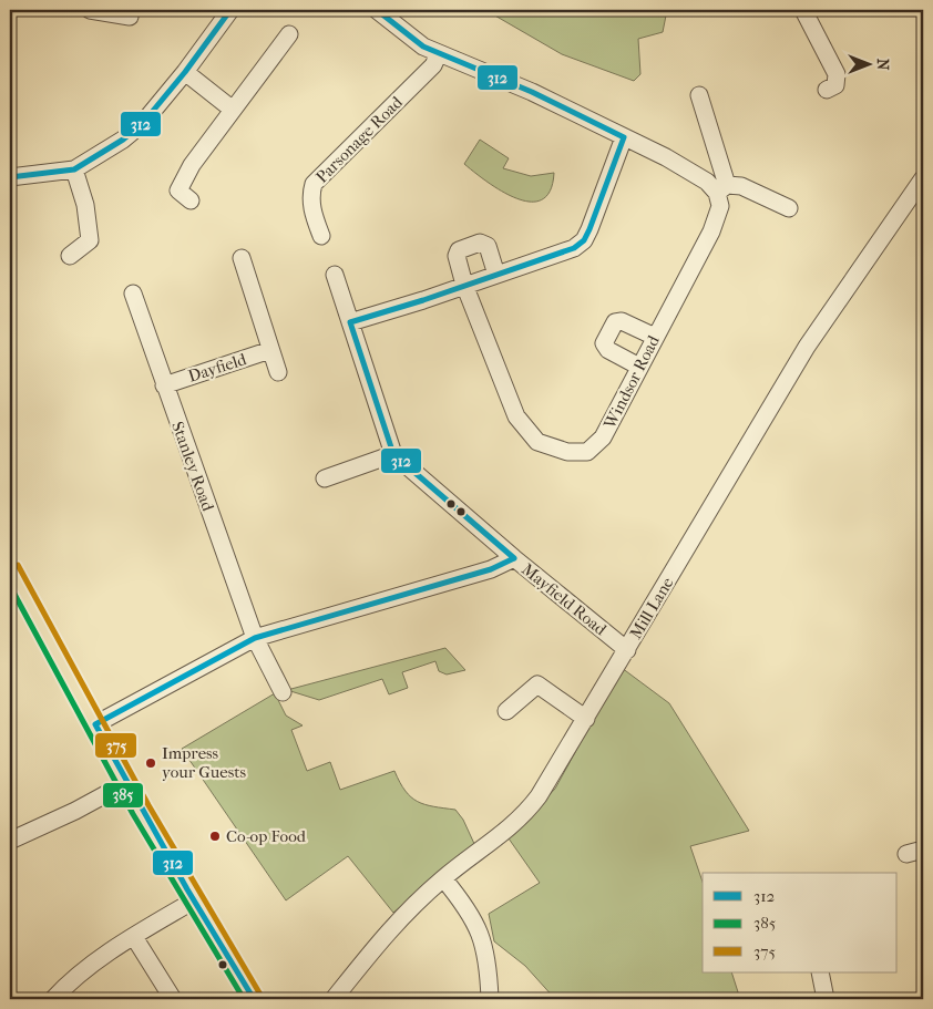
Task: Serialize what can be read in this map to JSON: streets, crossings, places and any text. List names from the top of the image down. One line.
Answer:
{"streets":{"street":["Parsonage Road","Dayfield","Windsor Road","Stanley Road","Mayfield Road","Mill Lane"]},"crossings":[["Dayfield","Stanley Road"],["Mayfield Road","Mill Lane"]],"places":["Impress your Guests","Co-op Food"],"lines":["transit line 312","transit line 375","transit line 385"],"legend":["312","385","375"],"north":"right"}
